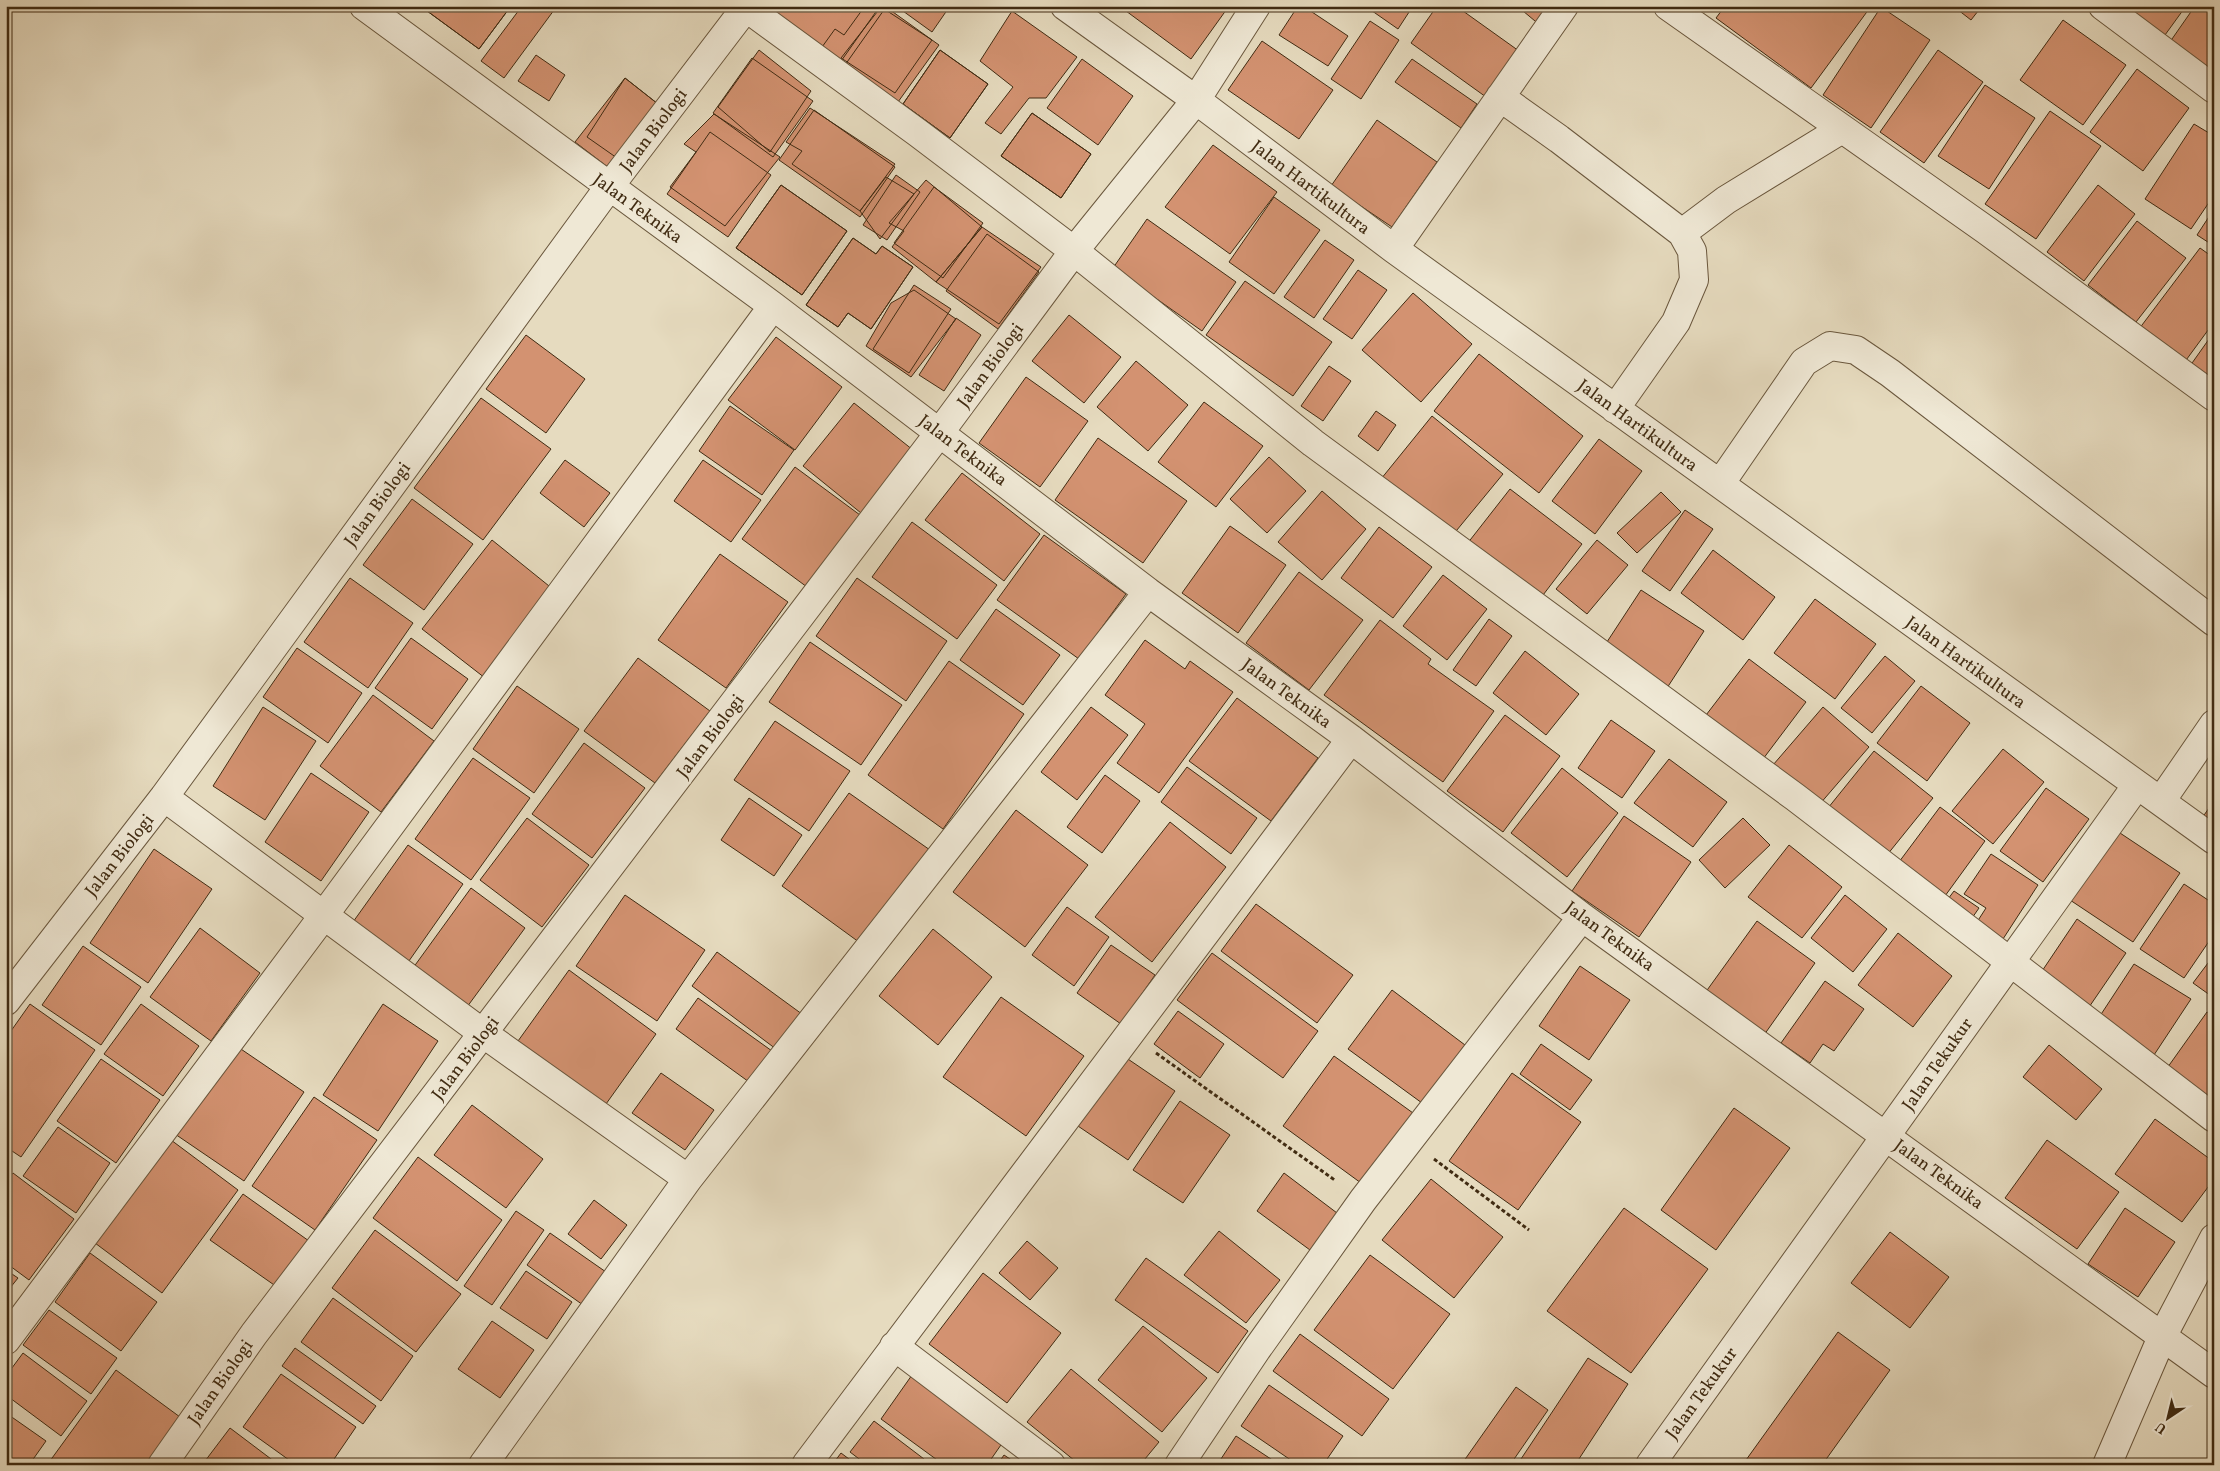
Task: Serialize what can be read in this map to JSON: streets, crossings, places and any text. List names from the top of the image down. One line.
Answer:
{"streets":{"street":["Jalan Biologi","Jalan Hartikultura","Jalan Teknika","Jalan Tekukur"]},"crossings":[["Jalan Biologi","Jalan Hartikultura"],["Jalan Biologi","Jalan Teknika"],["Jalan Hartikultura","Jalan Tekukur"],["Jalan Teknika","Jalan Tekukur"]],"north":"bottom left"}
